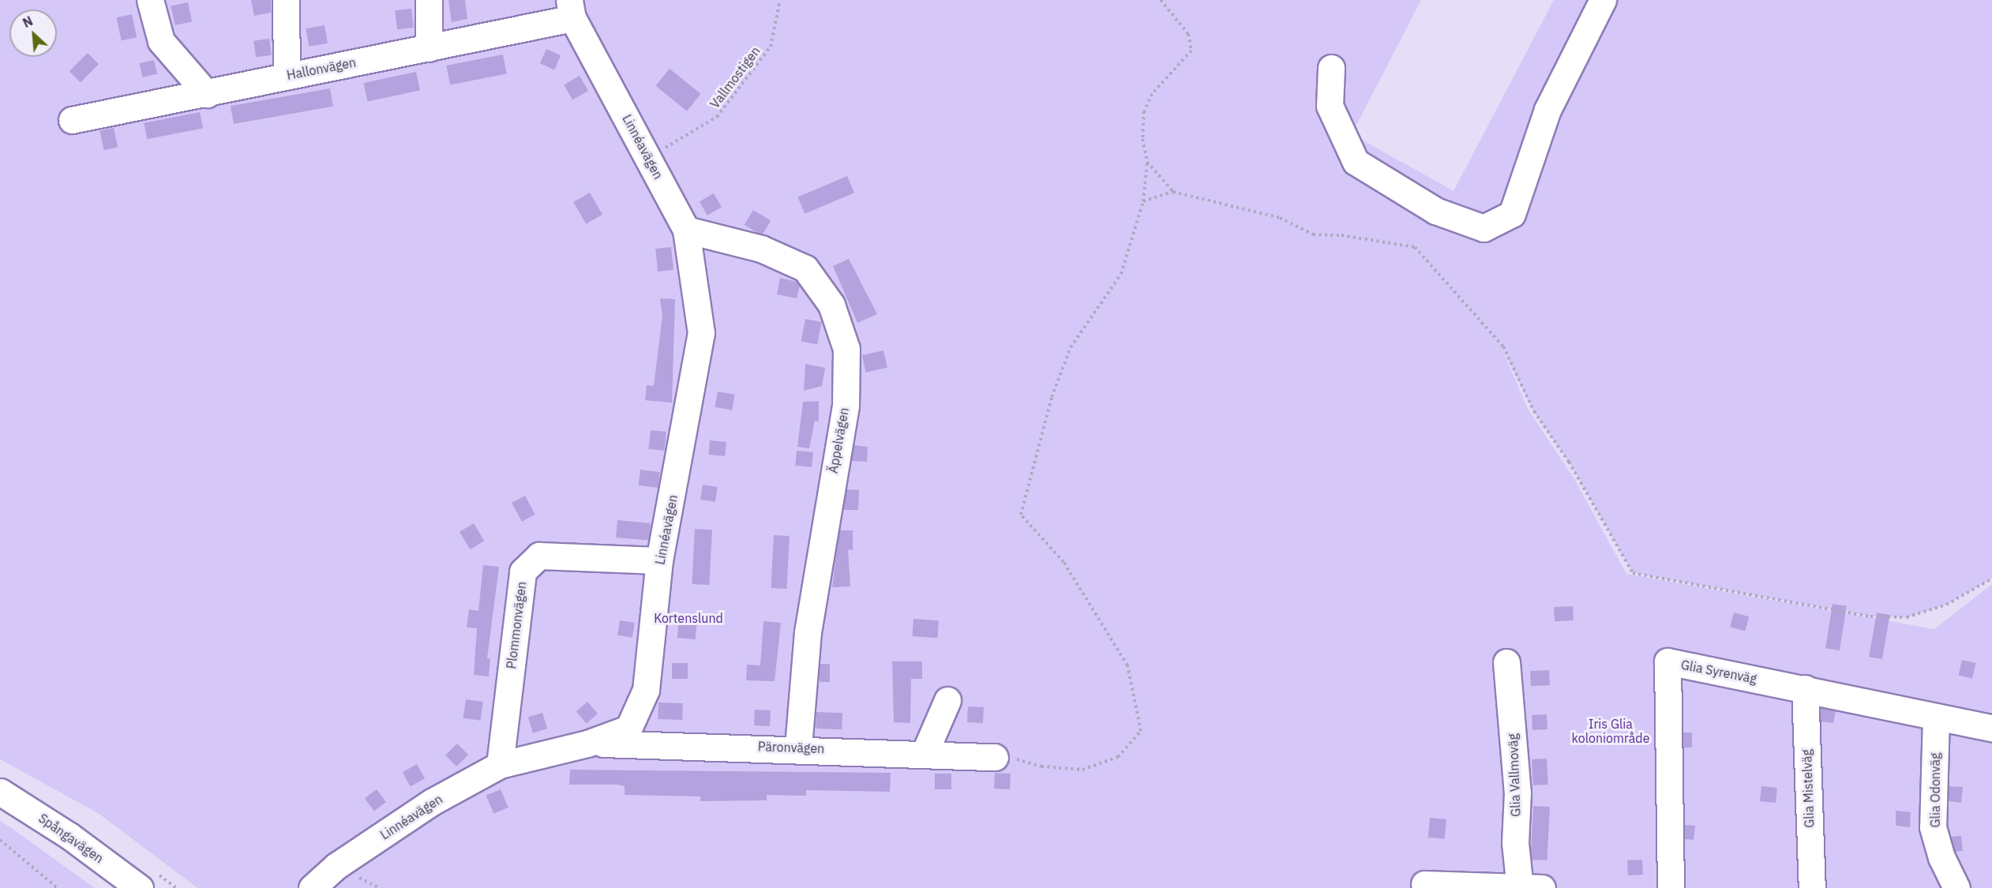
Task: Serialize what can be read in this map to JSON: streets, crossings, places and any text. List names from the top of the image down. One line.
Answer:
{"streets":{"street":["Hallonvägen","Linnéavägen","Äppelvägen","Plommonvägen","Glia Syrenväg","Päronvägen","Glia Vallmoväg","Glia Mistelväg","Glia Odonväg","Spångavägen"],"path":["Vallmostigen"]},"crossings":[["Hallonvägen","Linnéavägen"],["Vallmostigen","Linnéavägen"],["Linnéavägen","Äppelvägen"],["Linnéavägen","Plommonvägen"],["Linnéavägen","Päronvägen"],["Äppelvägen","Päronvägen"],["Glia Syrenväg","Glia Mistelväg"],["Glia Syrenväg","Glia Odonväg"]],"parks":["Kortenslund","Iris Glia koloniområde"],"north":"top left"}
